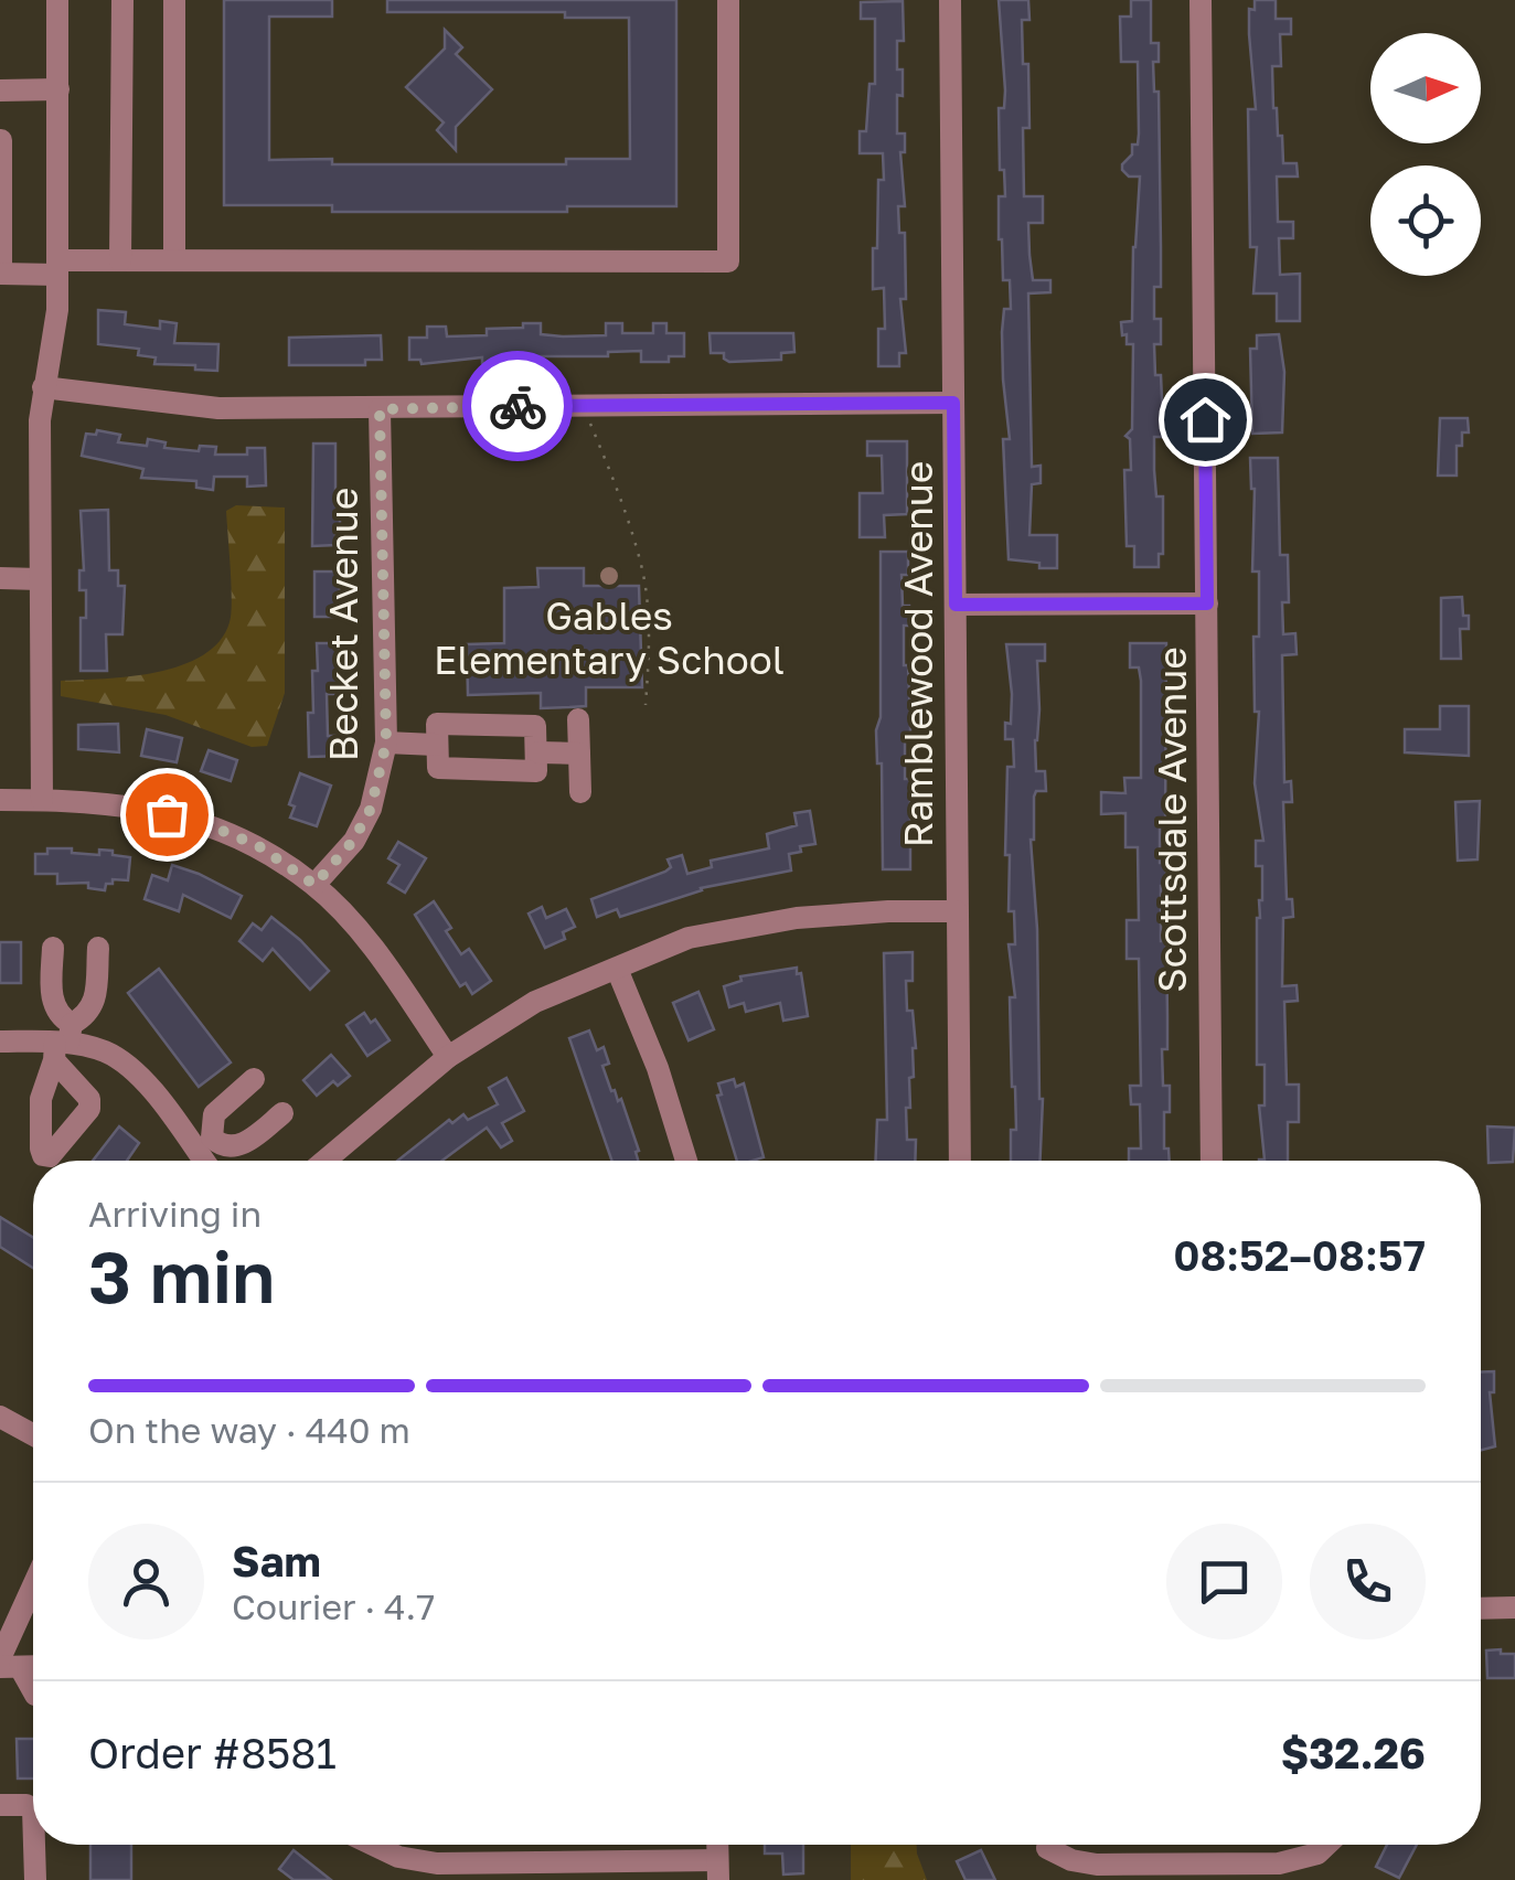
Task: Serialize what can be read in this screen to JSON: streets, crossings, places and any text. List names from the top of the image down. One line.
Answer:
{"streets":{"street":["Becket Avenue","Ramblewood Avenue","Scottsdale Avenue"]},"places":["Gables Elementary School"],"north":"right","page":{"heading":["3 min","Arriving in","08:52–08:57"],"panel":["Sam","Courier · 4.7","Order #8581","$32.26"],"bar":"On the way · 440 m"}}
